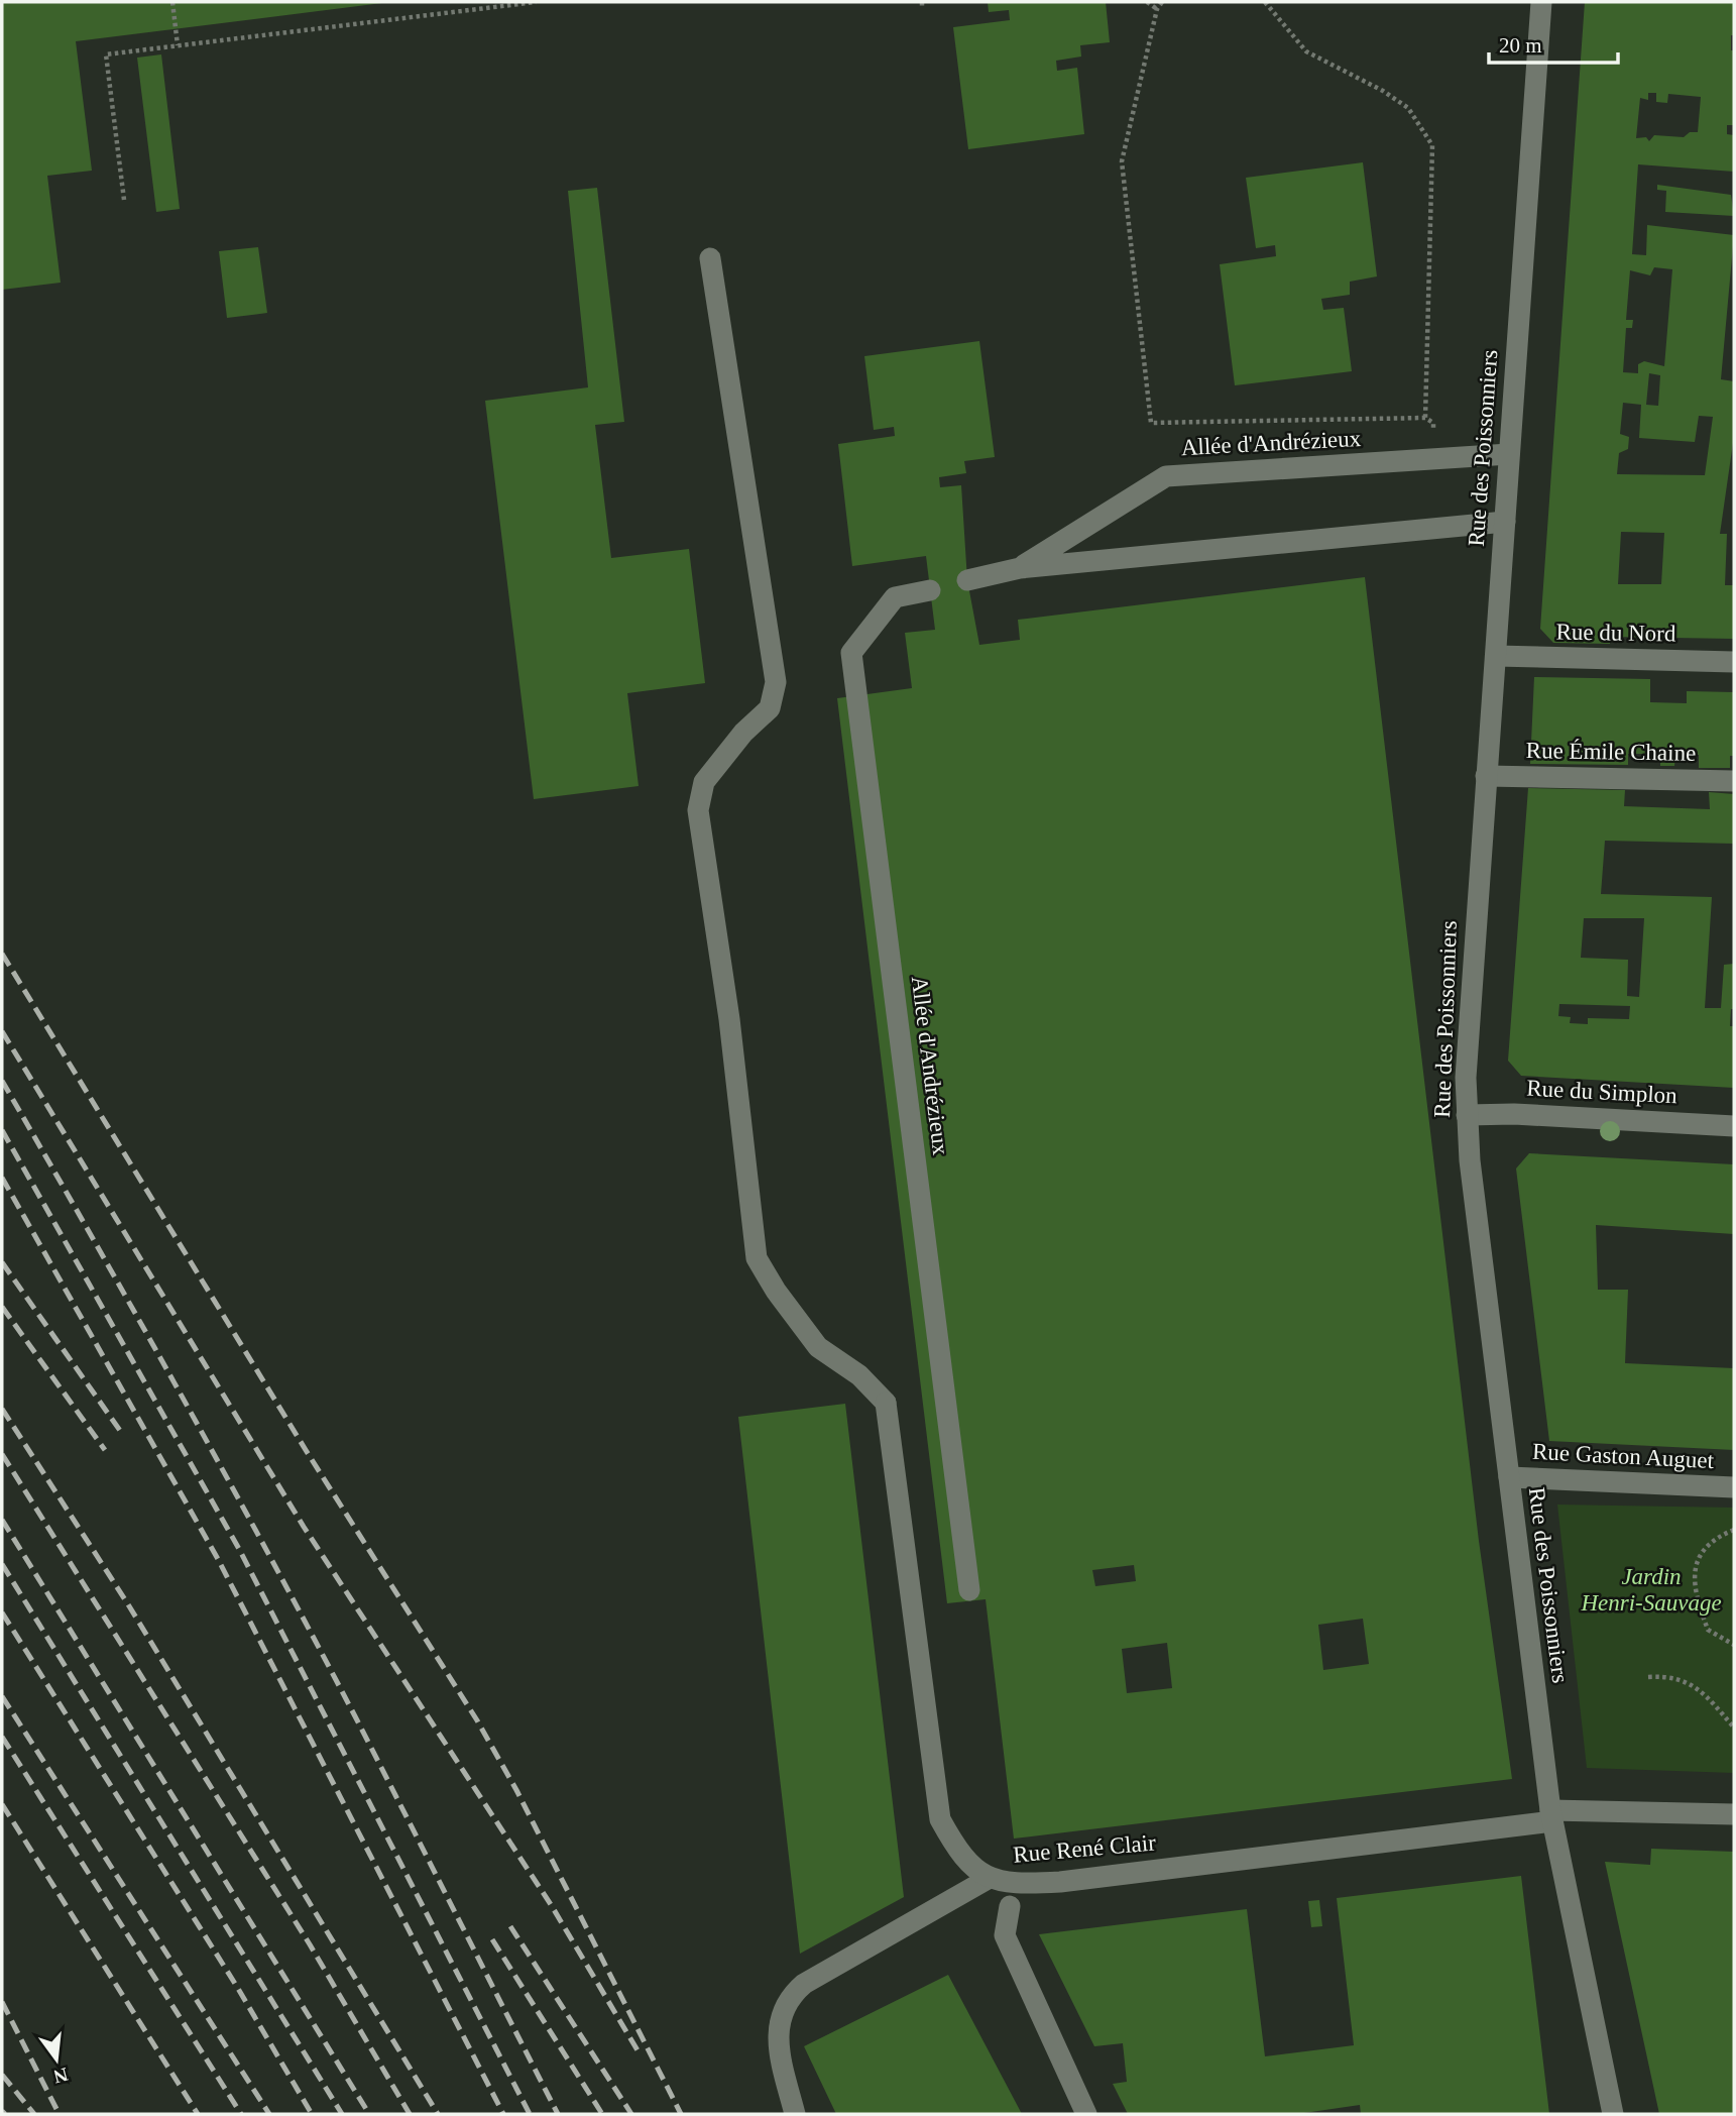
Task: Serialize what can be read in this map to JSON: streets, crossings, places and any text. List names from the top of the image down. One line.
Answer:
{"streets":{"street":["Allée d'Andrézieux","Rue des Poissonniers","Rue du Nord","Rue Émile Chaine","Rue du Simplon","Rue Gaston Auguet","Rue René Clair"]},"crossings":[["Allée d'Andrézieux","Rue des Poissonniers"],["Rue des Poissonniers","Rue du Nord"],["Rue des Poissonniers","Rue Émile Chaine"],["Rue des Poissonniers","Rue du Simplon"],["Rue des Poissonniers","Rue Gaston Auguet"],["Rue des Poissonniers","Rue René Clair"]],"parks":["Jardin Henri-Sauvage"],"scale_bar":"20 m","north":"bottom"}
